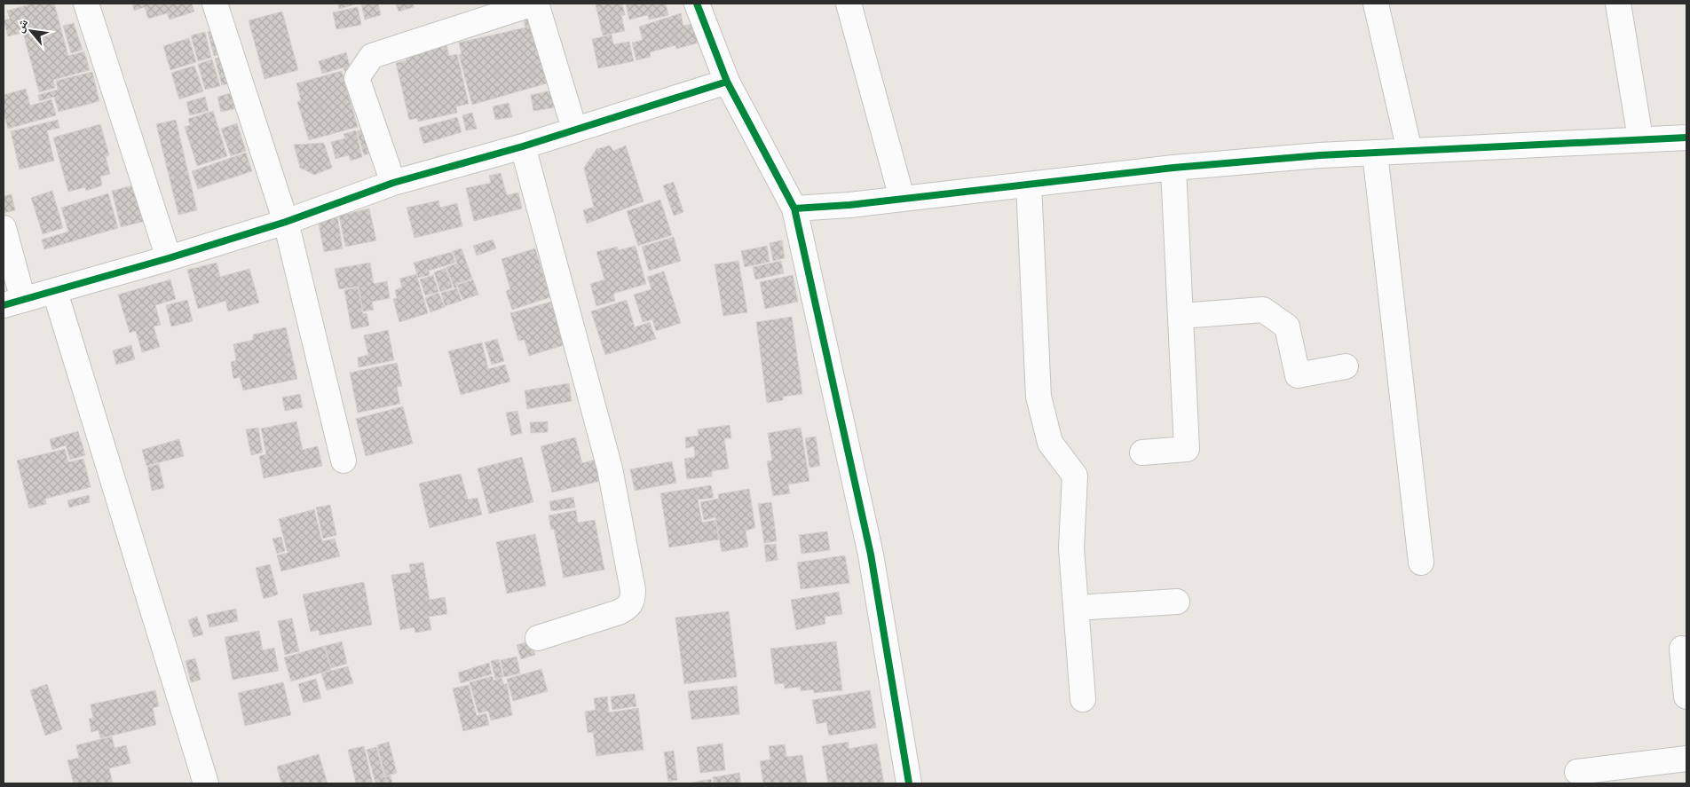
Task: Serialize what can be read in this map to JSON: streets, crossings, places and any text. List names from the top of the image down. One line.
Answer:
{"north":"top left"}
